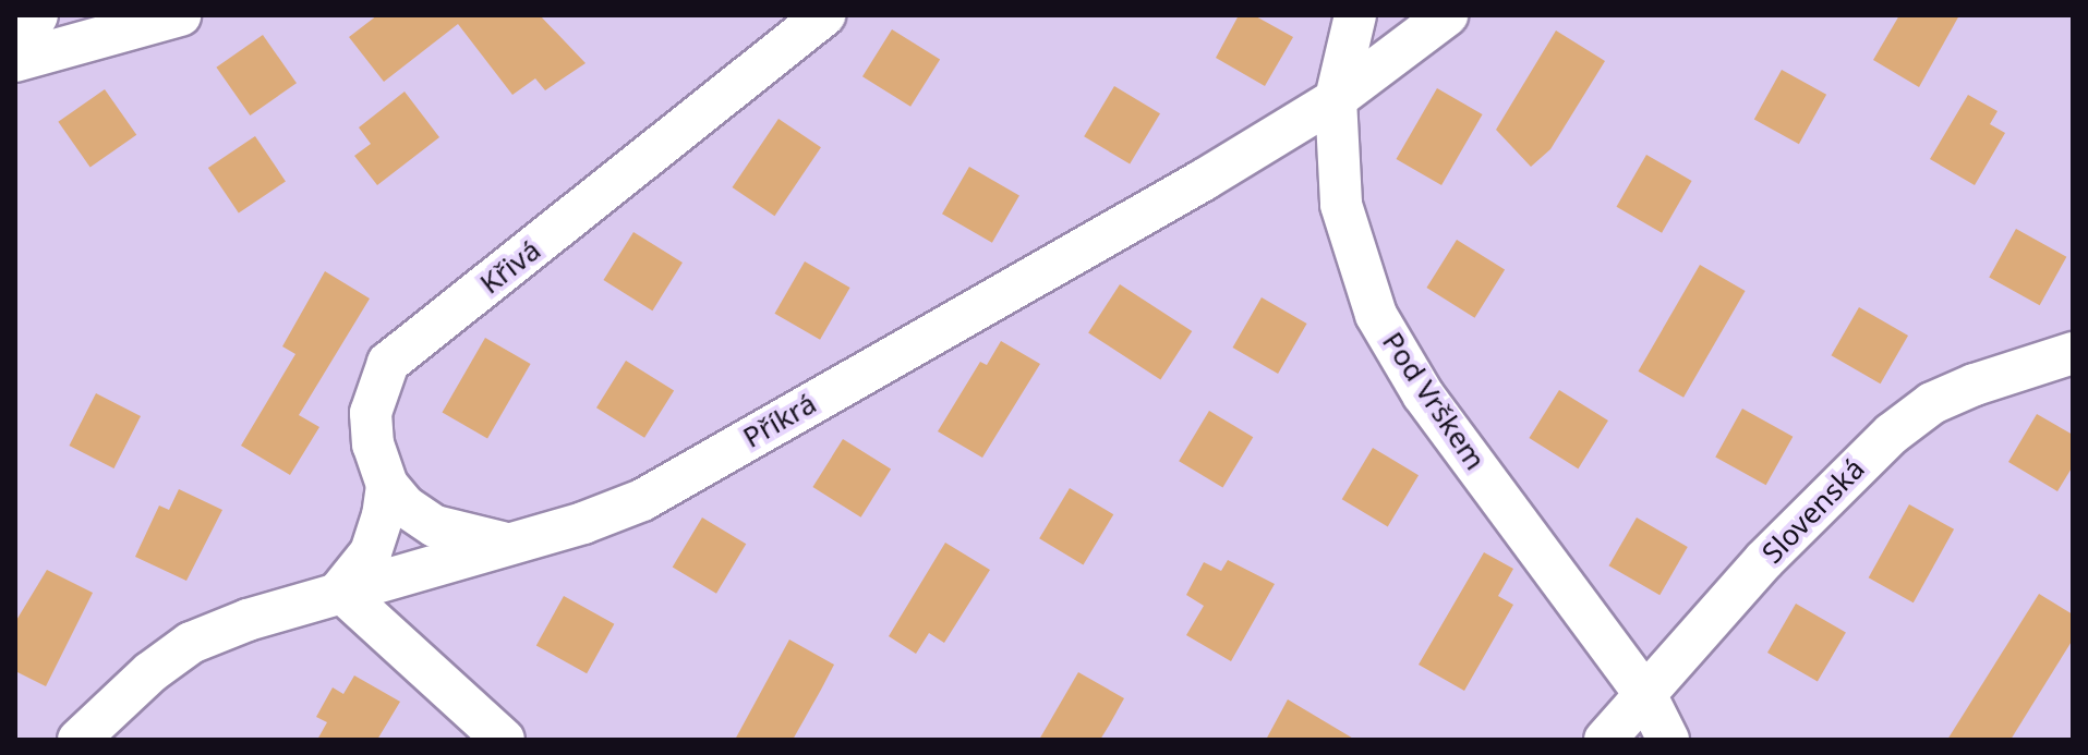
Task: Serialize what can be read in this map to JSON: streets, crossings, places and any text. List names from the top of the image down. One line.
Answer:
{"streets":{"street":["Křivá","Pod Vrškem","Příkrá","Slovenská"]},"crossings":[["Pod Vrškem","Příkrá"],["Pod Vrškem","Slovenská"]]}
